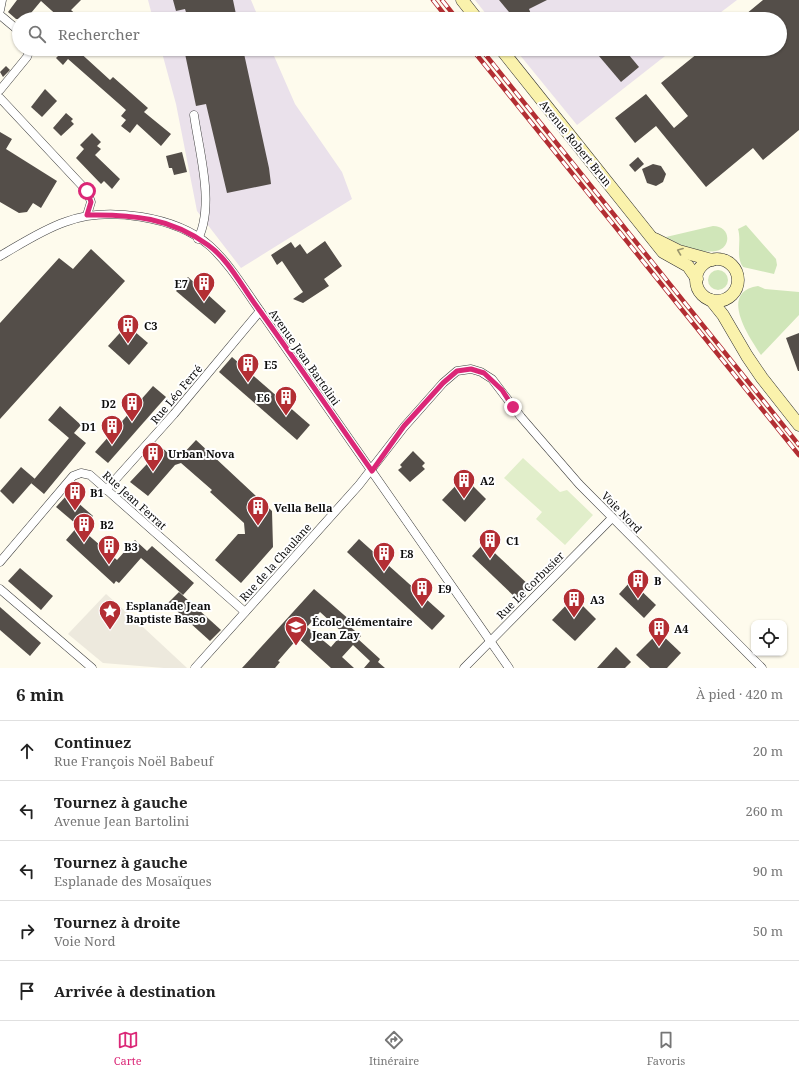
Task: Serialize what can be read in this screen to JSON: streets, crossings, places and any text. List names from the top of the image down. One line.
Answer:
{"streets":{"street":["Avenue Robert Brun","Avenue Jean Bartolini","Rue Léo Ferré","Rue Jean Ferrat","Voie Nord","Rue de la Chaulane","Rue Le Corbusier"]},"crossings":[["Avenue Jean Bartolini","Rue Léo Ferré"],["Avenue Jean Bartolini","Rue de la Chaulane"],["Avenue Jean Bartolini","Rue Le Corbusier"],["Rue Léo Ferré","Rue Jean Ferrat"],["Rue Jean Ferrat","Rue de la Chaulane"],["Voie Nord","Rue de la Chaulane"],["Voie Nord","Rue Le Corbusier"]],"places":{"building":["E7","C3","E5","E6","D2","D1","Urban Nova","A2","B1","Vella Bella","B2","C1","B3","E8","B","E9","A3","A4"],"place":["Esplanade Jean Baptiste Basso"],"school or university":["École élémentaire Jean Zay"]},"page":{"search":"Rechercher","heading":["6 min","À pied · 420 m"],"list":[["Continuez","Rue François Noël Babeuf","20 m"],["Tournez à gauche","Avenue Jean Bartolini","260 m"],["Tournez à gauche","Esplanade des Mosaïques","90 m"],["Tournez à droite","Voie Nord","50 m"],"Arrivée à destination"],"nav":["Carte","Itinéraire","Favoris"]}}
